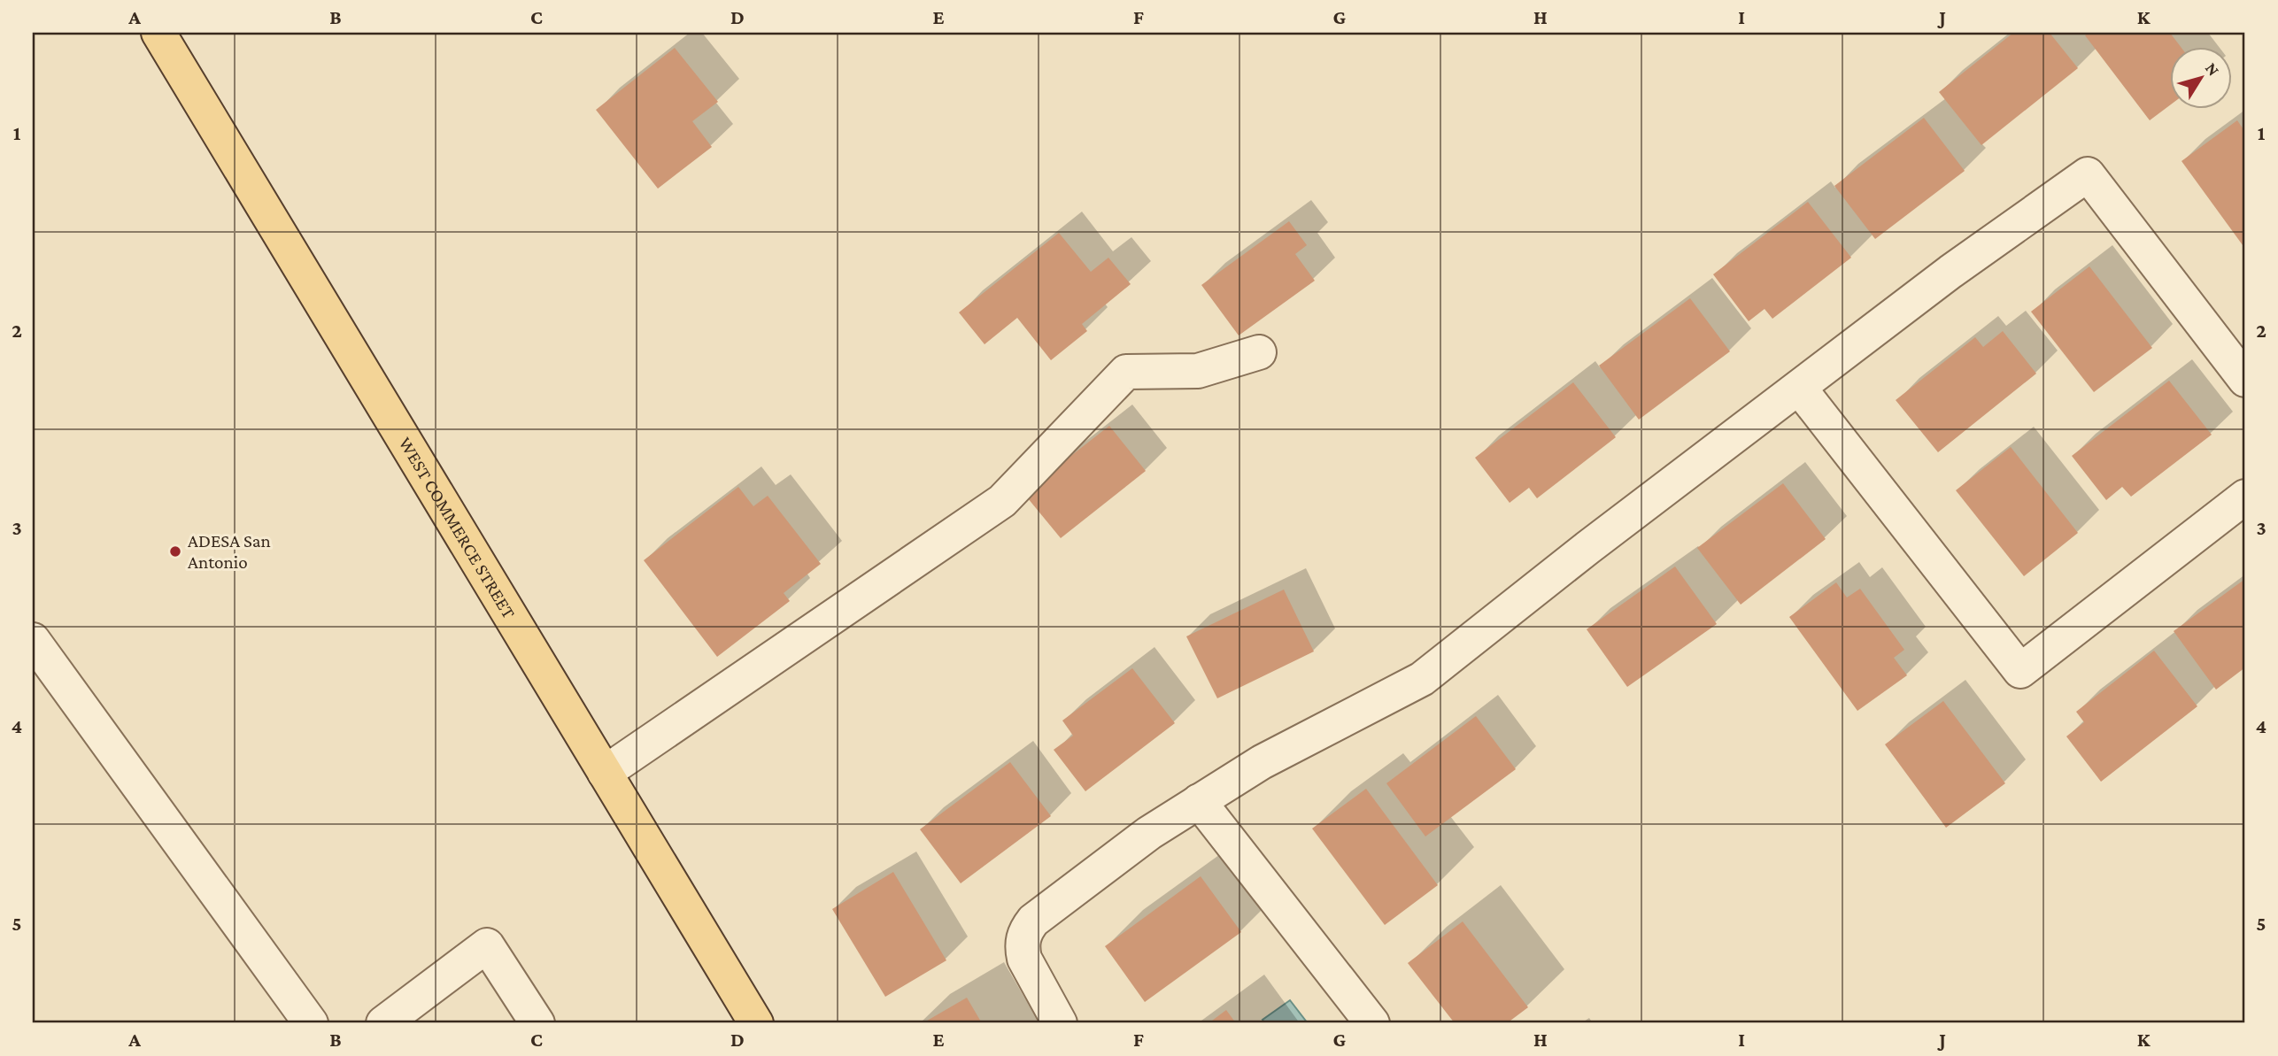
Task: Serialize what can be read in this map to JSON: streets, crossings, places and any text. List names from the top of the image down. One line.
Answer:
{"streets":{"main road":["WEST COMMERCE STREET"]},"places":["ADESA San Antonio"],"north":"top right","grid":{"columns":["A","B","C","D","E","F","G","H","I","J","K"],"rows":["1","2","3","4","5"]}}
